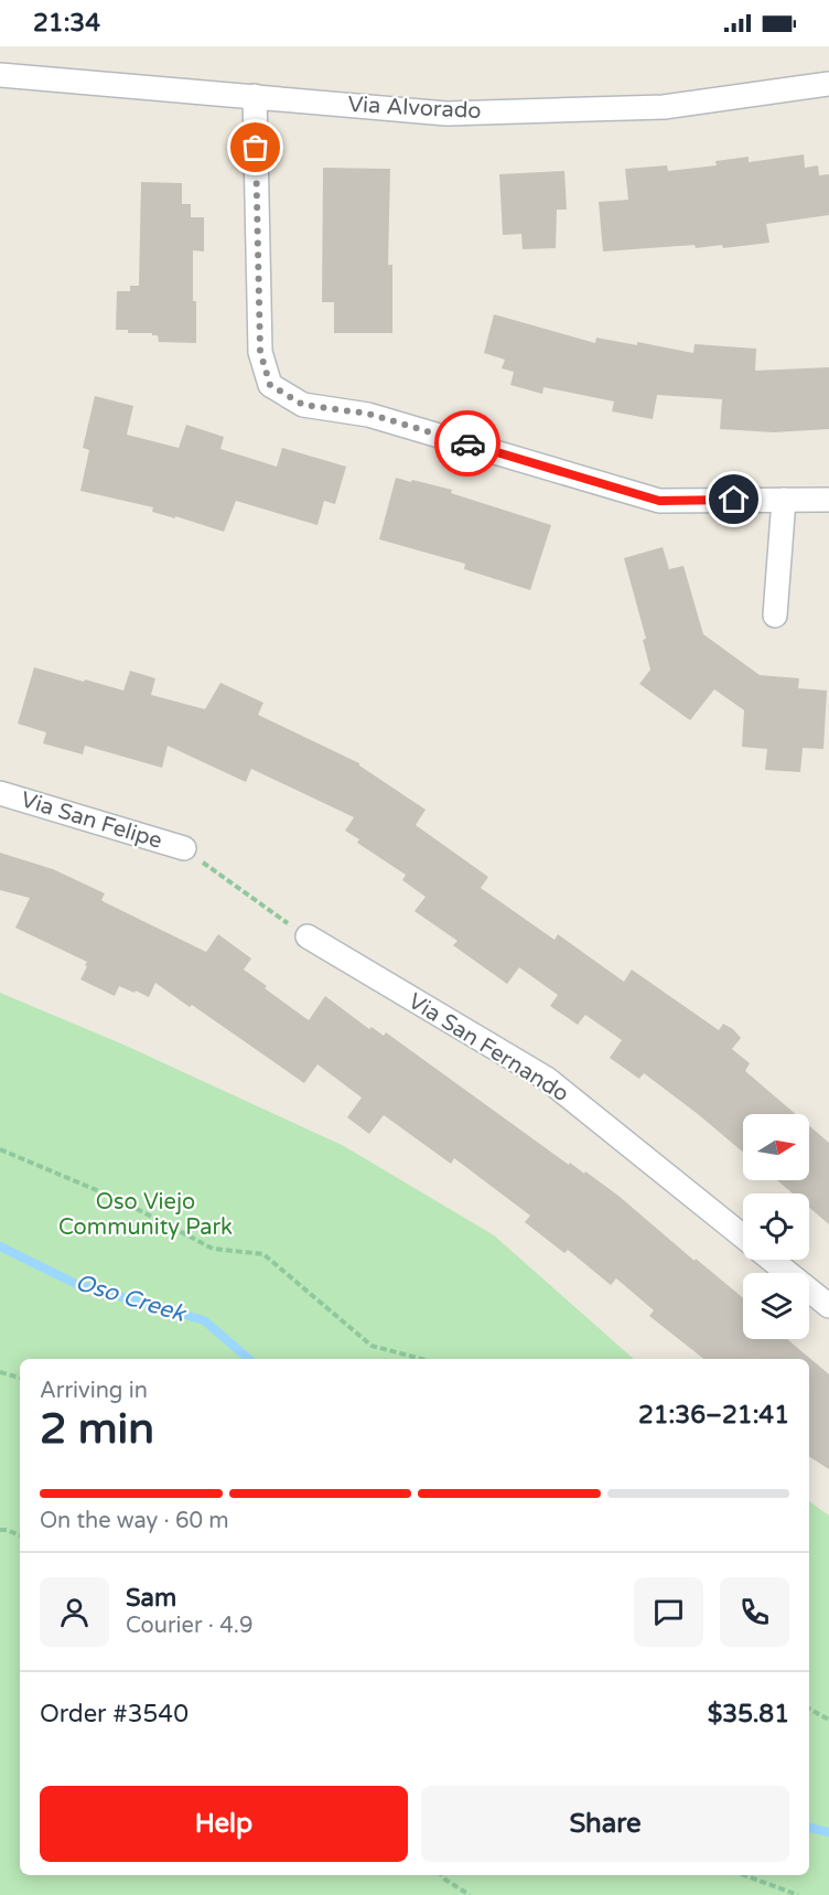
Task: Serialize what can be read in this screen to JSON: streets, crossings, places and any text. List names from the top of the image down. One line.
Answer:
{"streets":{"street":["Via Alvorado","Via San Felipe","Via San Fernando"]},"water":["Oso Creek"],"parks":["Oso Viejo Community Park"],"north":"right","page":{"status":"21:34","heading":["2 min","Arriving in","21:36–21:41"],"panel":["Sam","Courier · 4.9","Order #3540","$35.81"],"bar":"On the way · 60 m","buttons":["Help","Share"]}}
